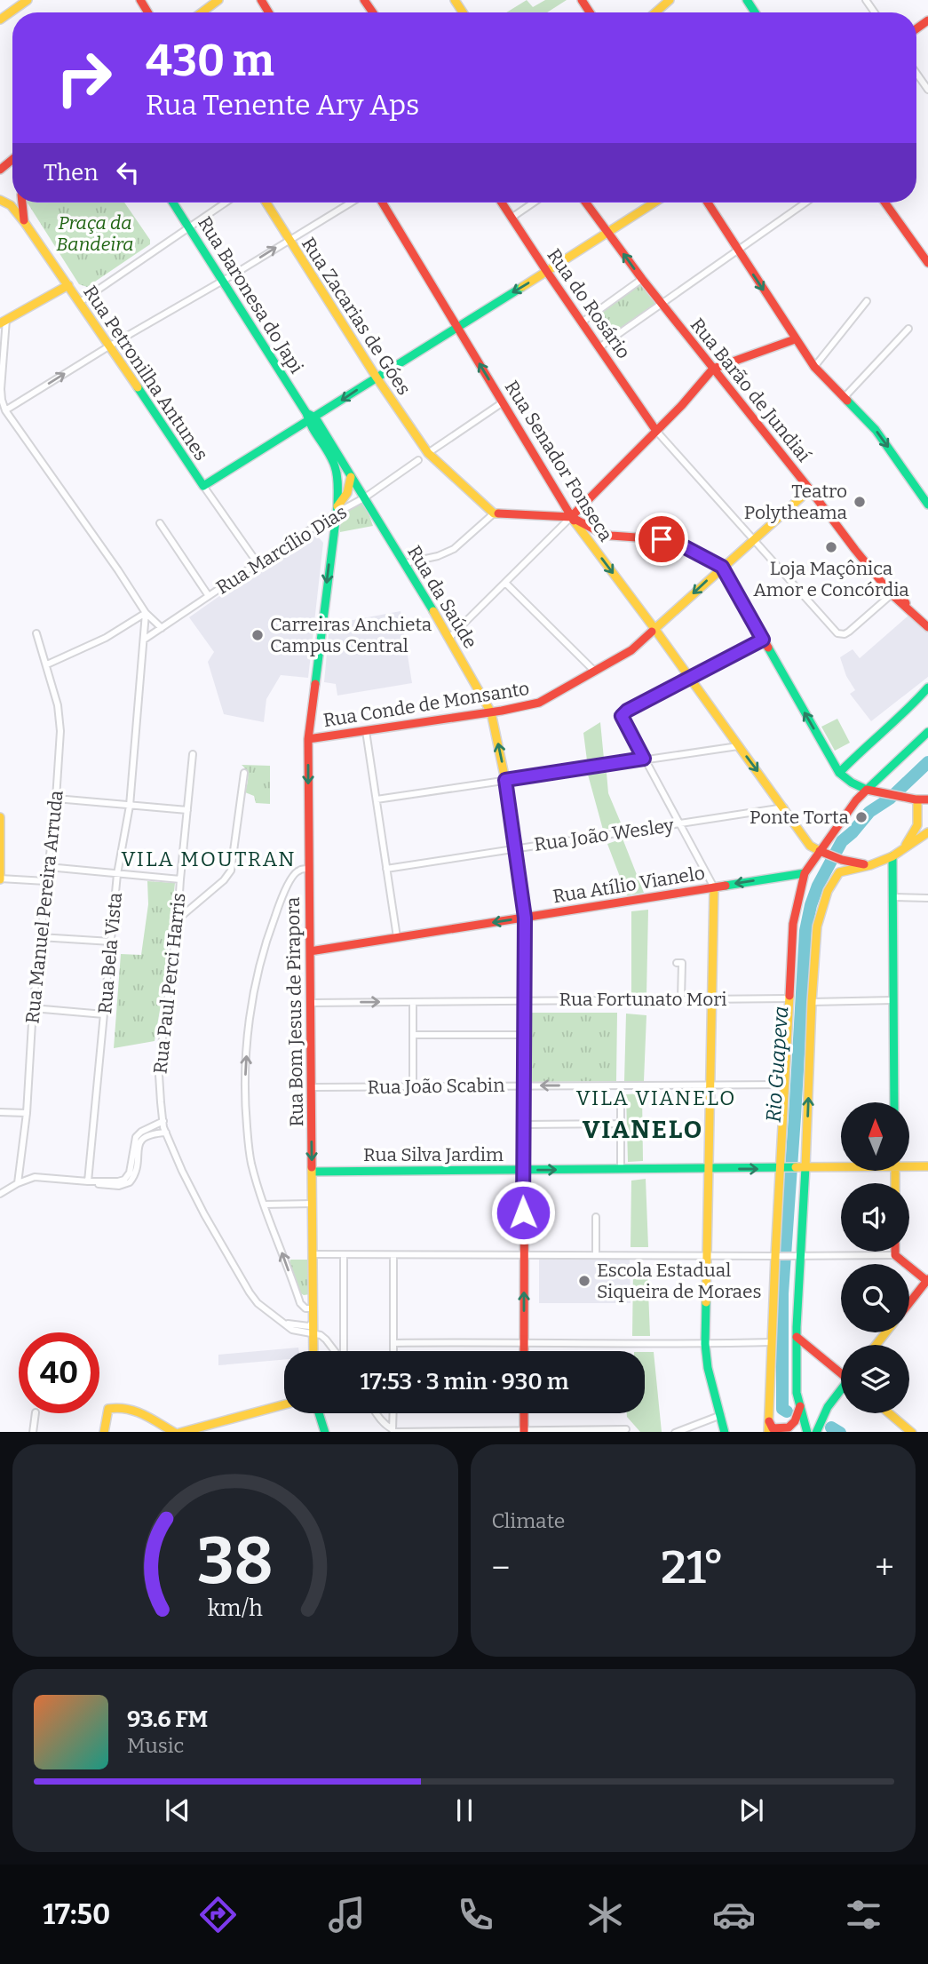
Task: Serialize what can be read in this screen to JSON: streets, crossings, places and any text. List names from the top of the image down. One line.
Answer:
{"streets":{"street":["Rua Baronesa do Japi","Rua do Rosário","Rua Zacarias de Góes","Rua Petronilha Antunes","Rua Barão de Jundiaí","Rua Senador Fonseca","Rua Marcílio Dias","Rua da Saúde","Rua Conde de Monsanto","Rua João Wesley","Rua Atílio Vianelo","Rua Manuel Pereira Arruda","Rua Bela Vista","Rua Paul Perci Harris","Rua Fortunato Mori","Rua Bom Jesus de Pirapora","Rua João Scabin","Rua Silva Jardim"]},"crossings":[["Rua Petronilha Antunes","Rua Marcílio Dias"],["Rua Barão de Jundiaí","Rua Conde de Monsanto"],["Rua Senador Fonseca","Rua Conde de Monsanto"],["Rua Senador Fonseca","Rua João Wesley"],["Rua Marcílio Dias","Rua da Saúde"],["Rua Marcílio Dias","Rua Bela Vista"],["Rua Marcílio Dias","Rua Bom Jesus de Pirapora"],["Rua da Saúde","Rua Conde de Monsanto"],["Rua da Saúde","Rua João Wesley"],["Rua da Saúde","Rua Atílio Vianelo"],["Rua da Saúde","Rua Fortunato Mori"],["Rua da Saúde","Rua João Scabin"],["Rua da Saúde","Rua Silva Jardim"],["Rua Conde de Monsanto","Rua Bom Jesus de Pirapora"],["Rua Atílio Vianelo","Rua Bom Jesus de Pirapora"],["Rua Paul Perci Harris","Rua Bom Jesus de Pirapora"],["Rua Fortunato Mori","Rua Bom Jesus de Pirapora"],["Rua Bom Jesus de Pirapora","Rua João Scabin"],["Rua Bom Jesus de Pirapora","Rua Silva Jardim"]],"one_way":["Rua Atílio Vianelo"],"districts":["VILA MOUTRAN","VILA VIANELO","VIANELO"],"water":["Rio Guapeva"],"parks":["Praça da Bandeira"],"places":["Teatro Polytheama","Loja Maçônica Amor e Concórdia","Carreiras Anchieta Campus Central","Ponte Torta","Escola Estadual Siqueira de Moraes"],"north":"top","page":{"turn":["430 m","Rua Tenente Ary Aps"],"then":"Then","limit":"40","trip":"17:53 · 3 min · 930 m","tile":"Climate","heat":["−","21°","+"],"song":["93.6 FM","Music"],"tabs":"17:50","gauge":["38","km/h"]}}
